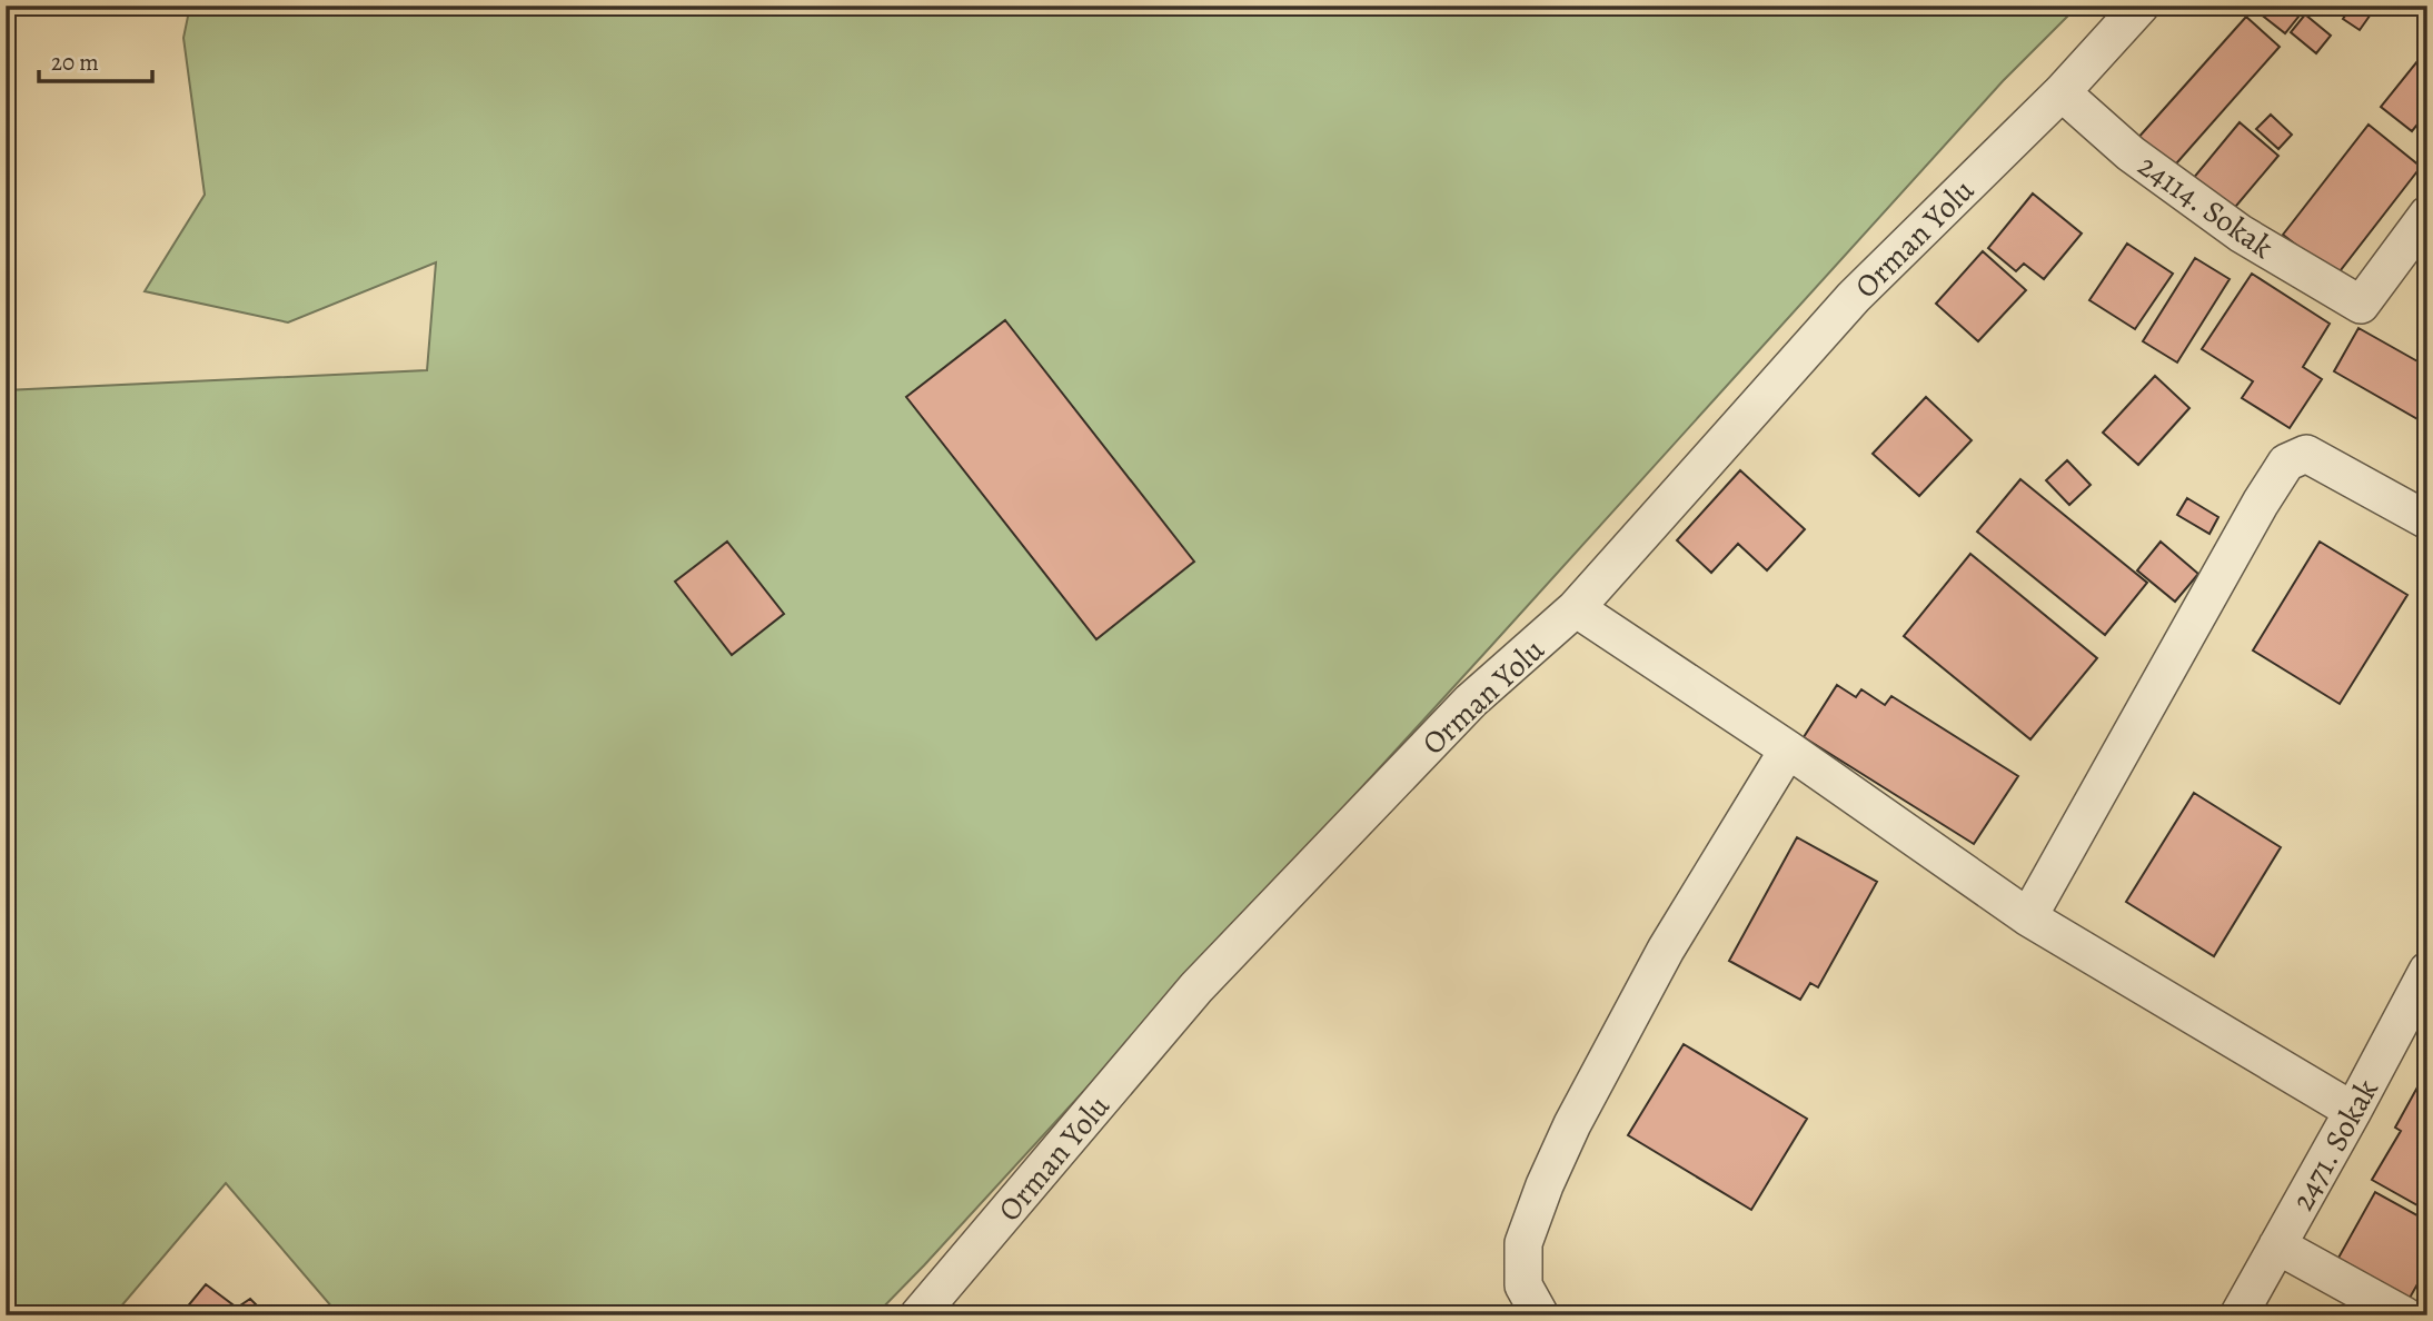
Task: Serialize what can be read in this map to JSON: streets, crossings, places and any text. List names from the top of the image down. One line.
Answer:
{"streets":{"street":["24114. Sokak","Orman Yolu","2471. Sokak"]},"crossings":[["24114. Sokak","Orman Yolu"]],"scale_bar":"20 m"}
